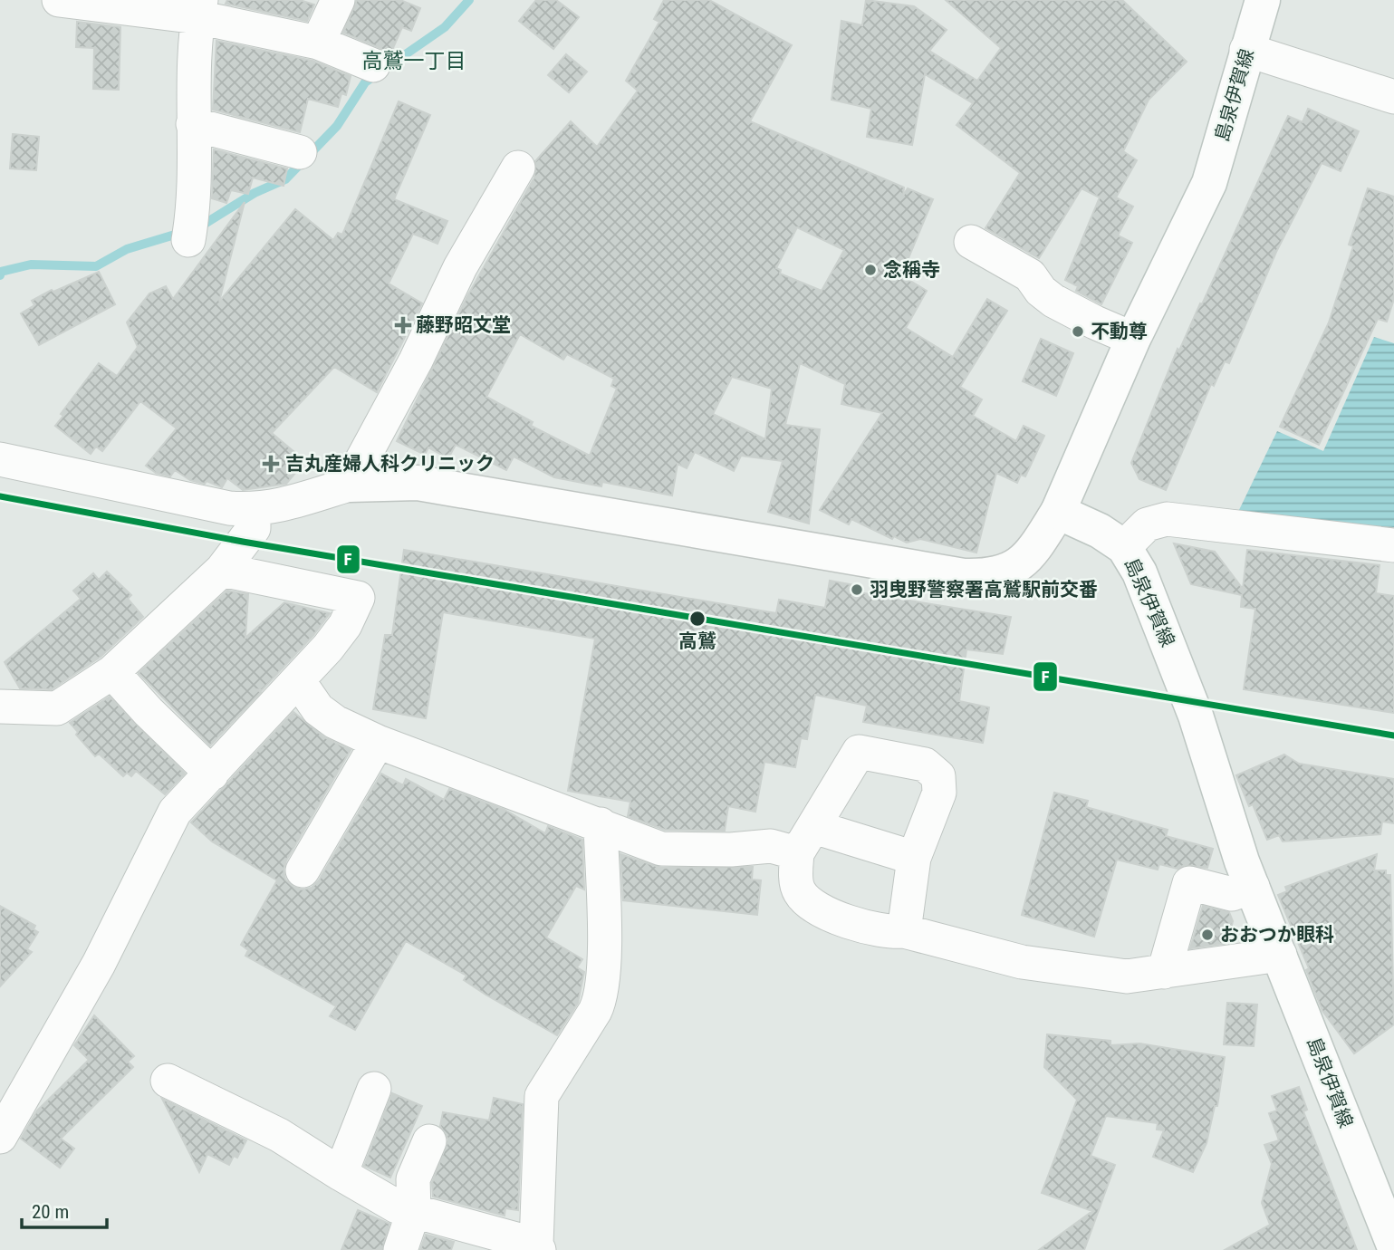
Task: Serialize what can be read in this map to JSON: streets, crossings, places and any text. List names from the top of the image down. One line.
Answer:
{"streets":{"main road":["島泉伊賀線"]},"districts":["高鷲一丁目"],"places":{"other":["念稱寺","不動尊","羽曳野警察署高鷲駅前交番","高鷲","おおつか眼科"],"health":["藤野昭文堂","吉丸産婦人科クリニック"]},"lines":["transit line F"],"scale_bar":"20 m"}
